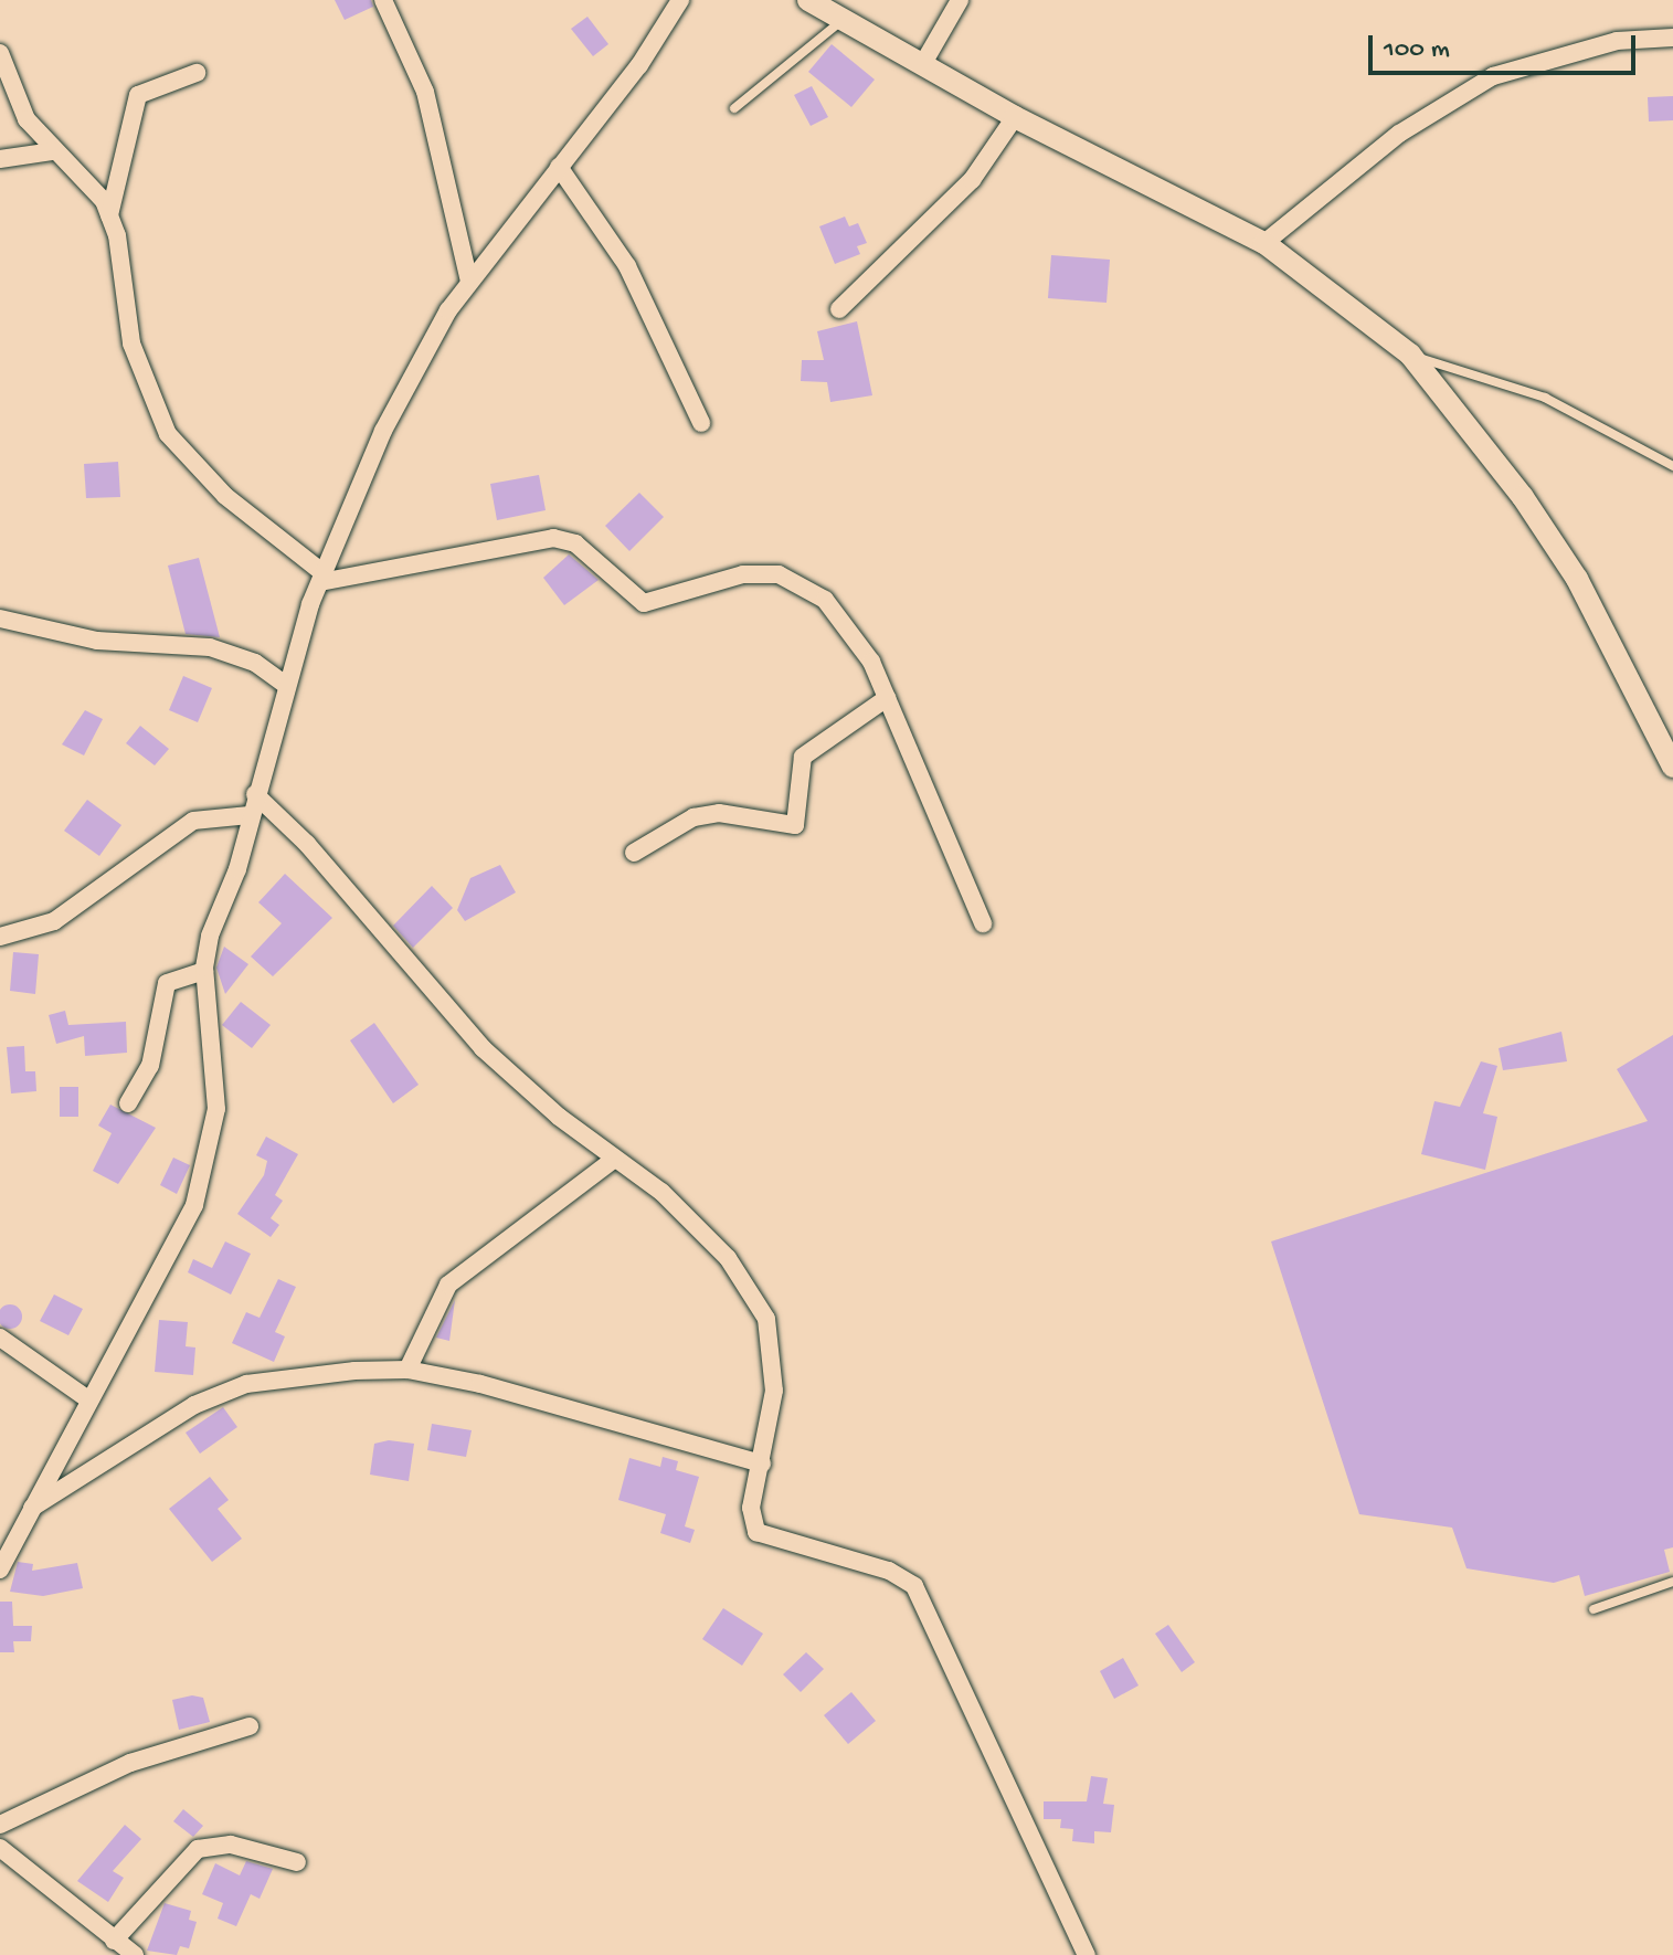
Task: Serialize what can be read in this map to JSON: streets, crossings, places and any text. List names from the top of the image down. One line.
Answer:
{"scale_bar":"100 m"}
